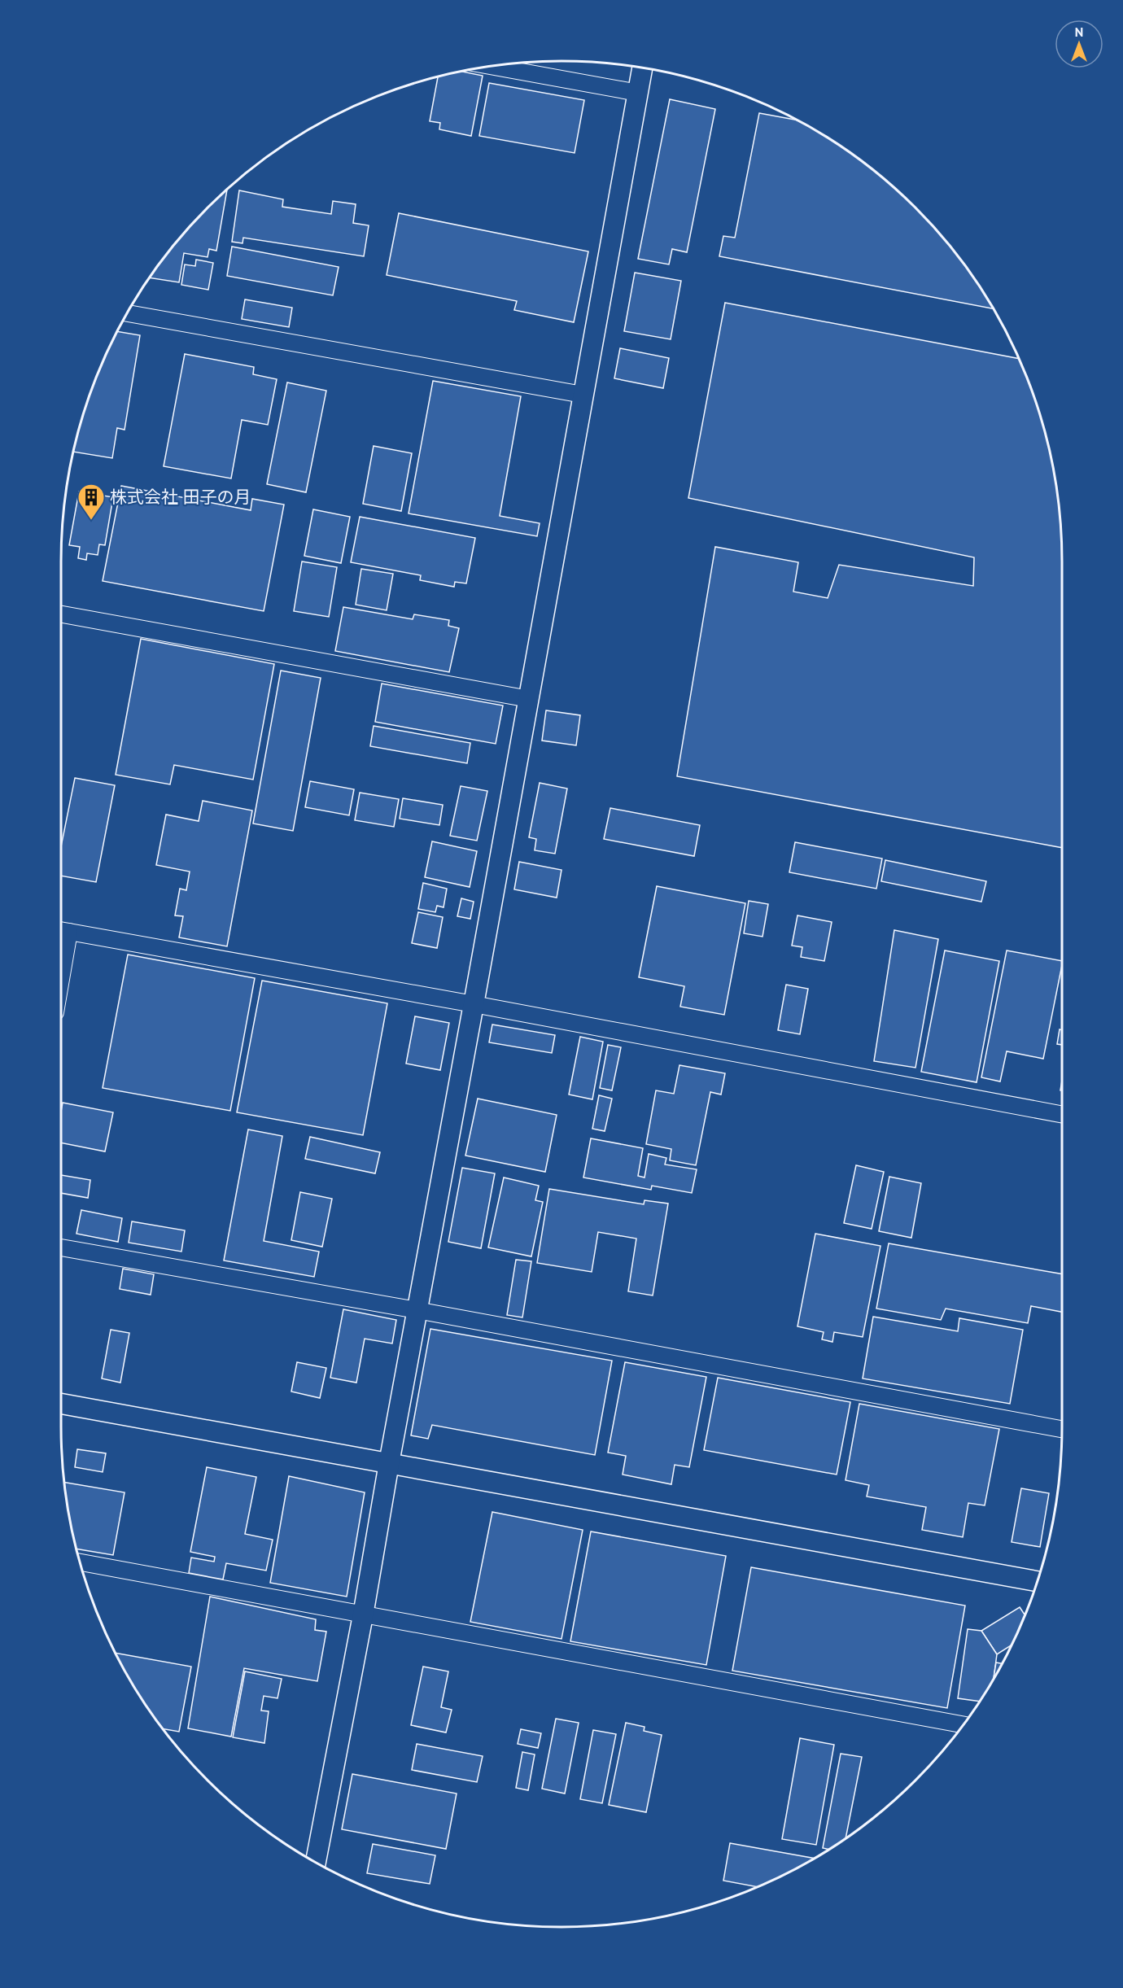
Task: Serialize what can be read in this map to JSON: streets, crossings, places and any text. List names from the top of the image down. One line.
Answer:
{"places":{"building":["株式会社 田子の月"]},"north":"top"}
